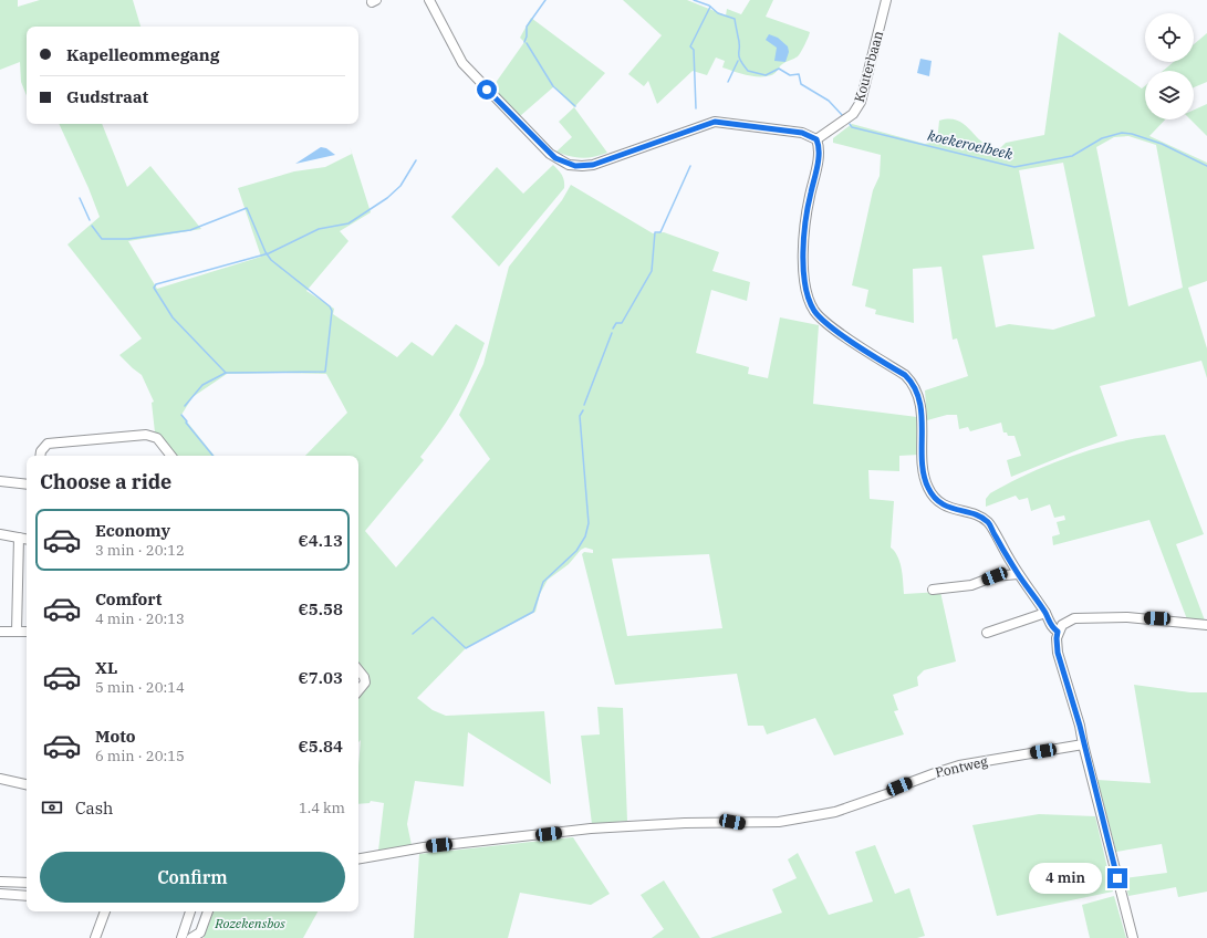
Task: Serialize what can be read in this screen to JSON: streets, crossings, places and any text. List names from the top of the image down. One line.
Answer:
{"streets":{"street":["Kouterbaan","Pontweg"]},"water":["koekeroelbeek"],"parks":["Rozekensbos"],"page":{"banner":["Kapelleommegang","Gudstraat"],"heading":"Choose a ride","list":[{"name":"Economy","note":"3 min · 20:12","value":"€4.13"},{"name":"Comfort","note":"4 min · 20:13","value":"€5.58"},{"name":"XL","note":"5 min · 20:14","value":"€7.03"},{"name":"Moto","note":"6 min · 20:15","value":"€5.84"}],"pay":["Cash","1.4 km"],"buttons":"Confirm","bubble":"4 min"}}
